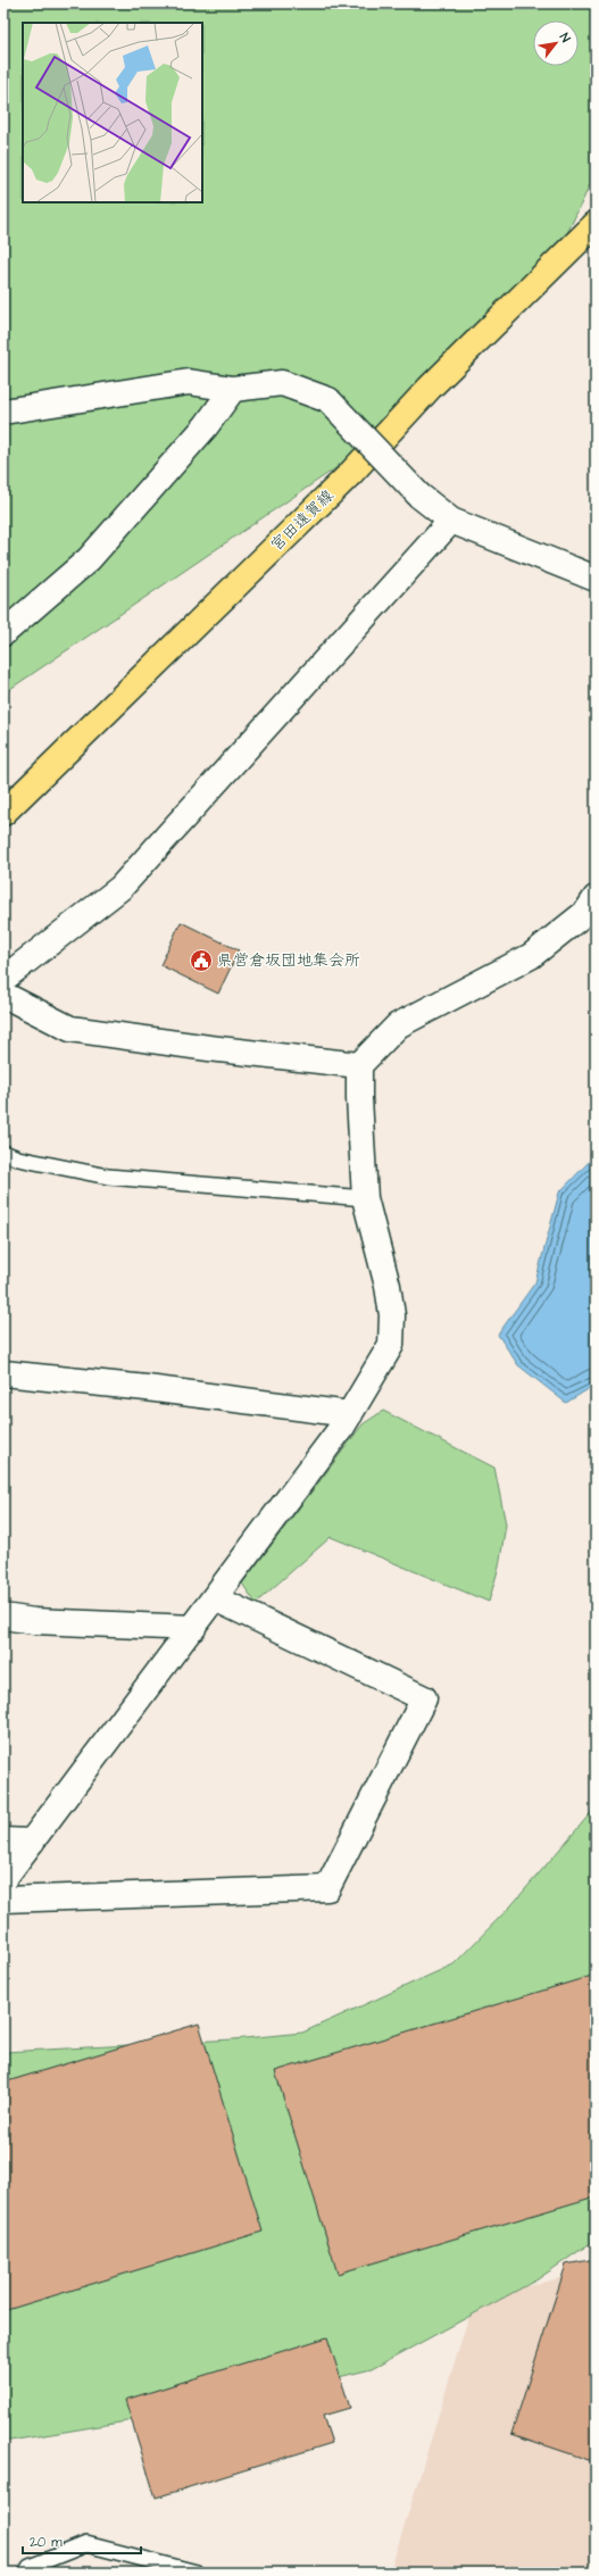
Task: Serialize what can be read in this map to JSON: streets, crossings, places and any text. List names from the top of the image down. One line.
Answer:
{"streets":{"main road":["宮田遠賀線"]},"places":{"public building":["県営倉坂団地集会所"]},"scale_bar":"20 m","north":"top right"}
